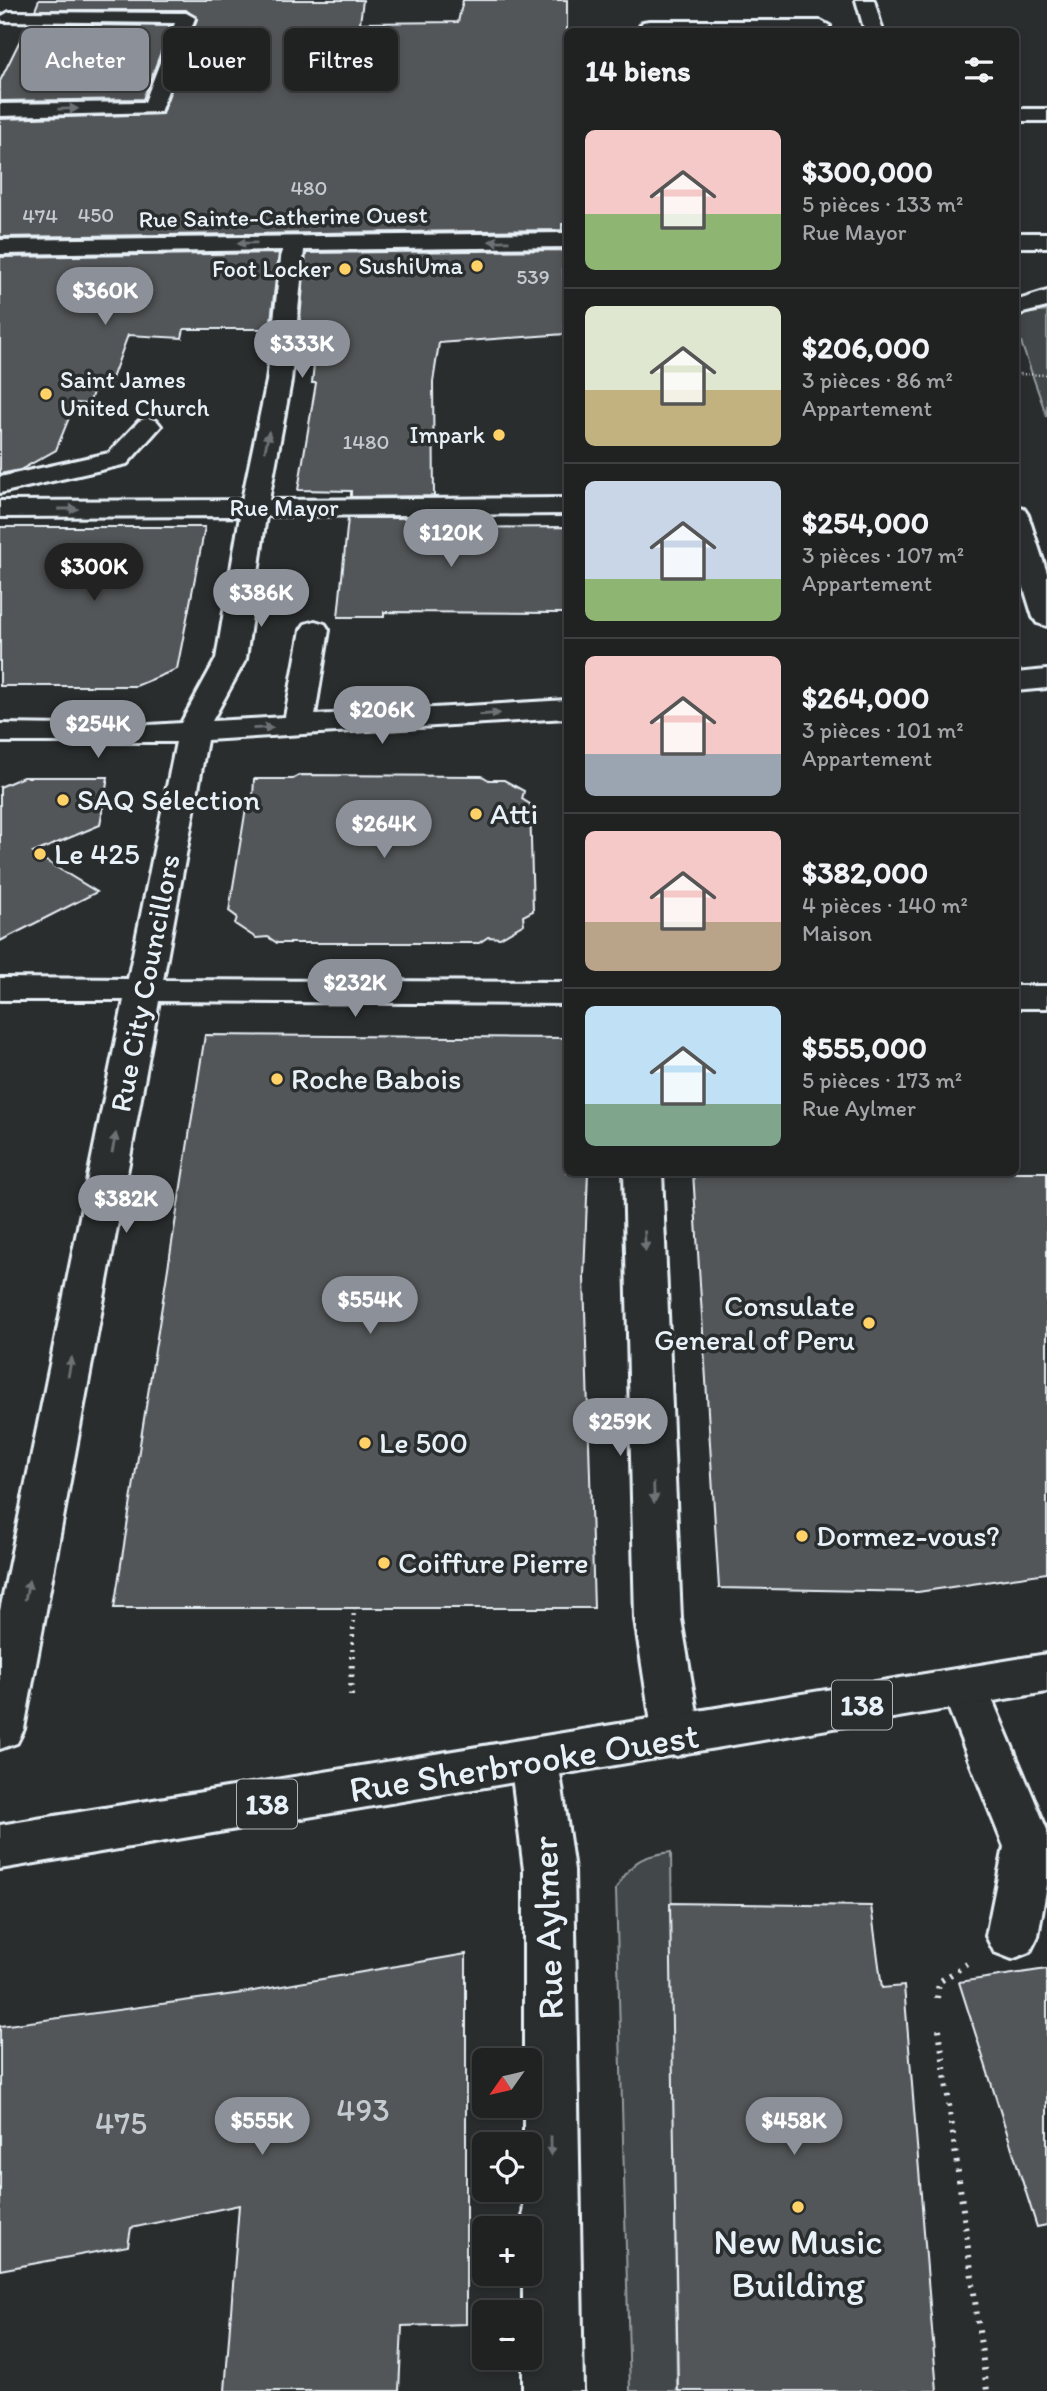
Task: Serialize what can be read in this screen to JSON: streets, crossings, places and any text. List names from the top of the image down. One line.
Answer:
{"streets":{"street":["Rue Sainte-Catherine Ouest","Rue Mayor","Rue City Councillors","138","Rue Sherbrooke Ouest","Rue Aylmer"]},"crossings":[["Rue Sainte-Catherine Ouest","Rue City Councillors"],["Rue Mayor","Rue City Councillors"],["Rue Sherbrooke Ouest","Rue Aylmer"]],"one_way":["Rue Sainte-Catherine Ouest","Rue City Councillors","Rue Aylmer"],"places":["SushiUma","Foot Locker","Saint James United Church","Impark","SAQ Sélection","Atti","Le 425","Roche Babois","Consulate General of Peru","Le 500","Dormez-vous?","Coiffure Pierre","New Music Building"],"house_numbers":["480","450","474","539","1480","493","475"],"north":"bottom left","page":{"chip":["Acheter","Louer","Filtres"],"heading":"14 biens","list":[{"name":"$300,000","note":"5 pièces · 133 m² · Rue Mayor"},{"name":"$206,000","note":"3 pièces · 86 m² · Appartement"},{"name":"$254,000","note":"3 pièces · 107 m² · Appartement"},{"name":"$264,000","note":"3 pièces · 101 m² · Appartement"},{"name":"$382,000","note":"4 pièces · 140 m² · Maison"},{"name":"$555,000","note":"5 pièces · 173 m² · Rue Aylmer"}],"price":["$360K","$333K","$120K","$300K","$386K","$206K","$254K","$264K","$232K","$382K","$554K","$259K","$555K","$458K"],"map_buttons":["+","−"]}}
